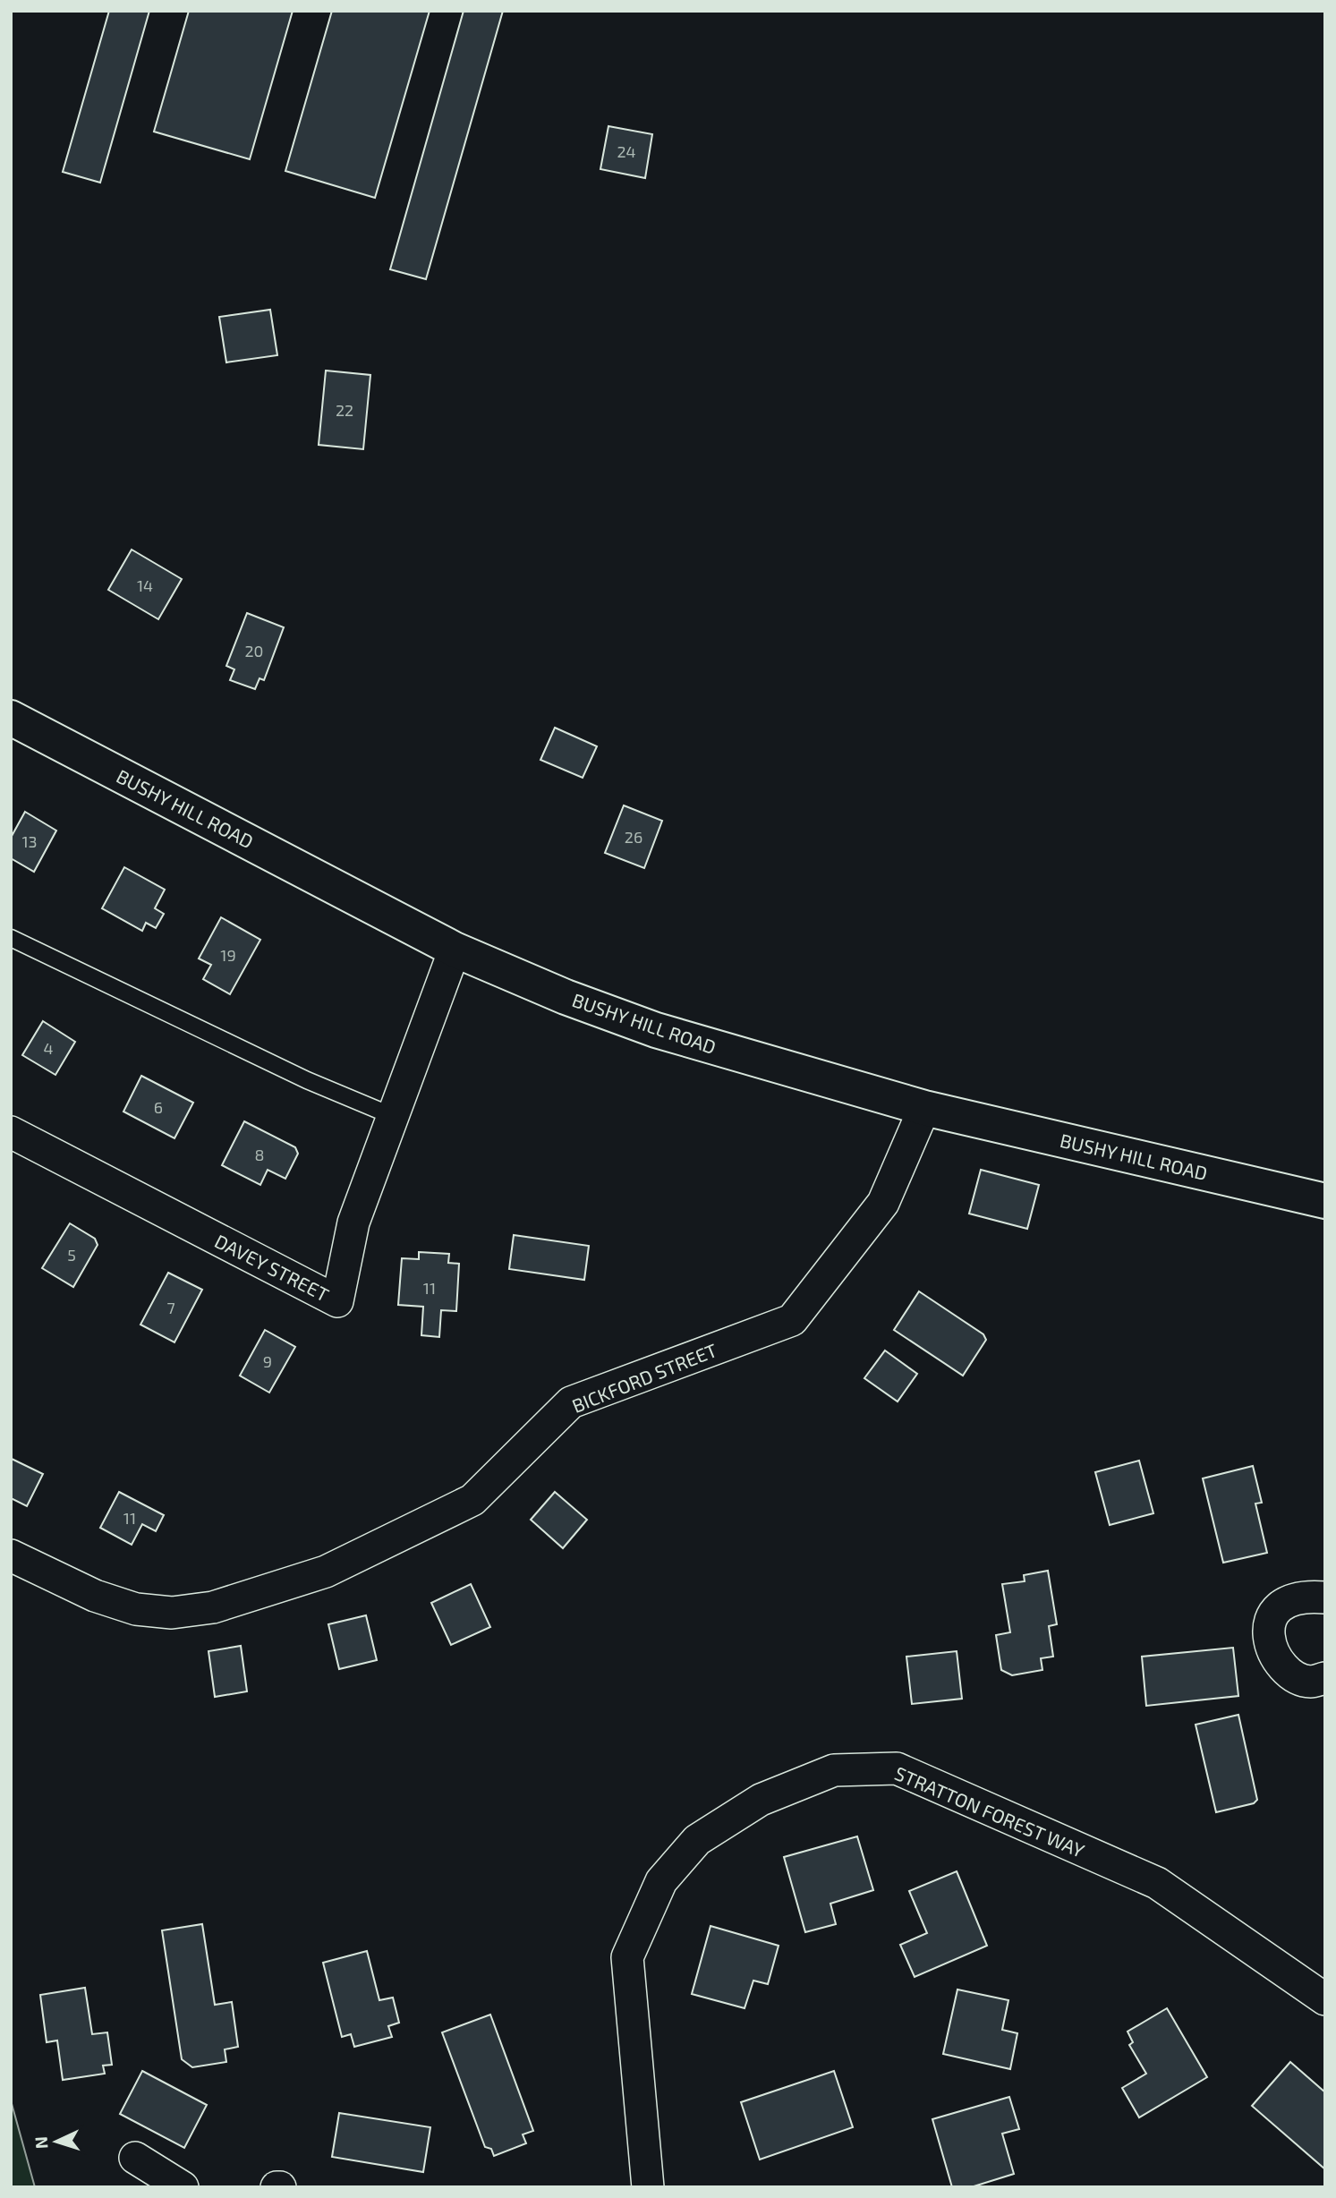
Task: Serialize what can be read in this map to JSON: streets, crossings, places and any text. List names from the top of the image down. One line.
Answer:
{"streets":{"main road":["BUSHY HILL ROAD"],"street":["DAVEY STREET","BICKFORD STREET","STRATTON FOREST WAY"]},"crossings":[["BUSHY HILL ROAD","DAVEY STREET"],["BUSHY HILL ROAD","BICKFORD STREET"]],"house_numbers":["24","22","14","20","26","13","19","4","6","8","5","11","7","9","11"],"north":"left"}
